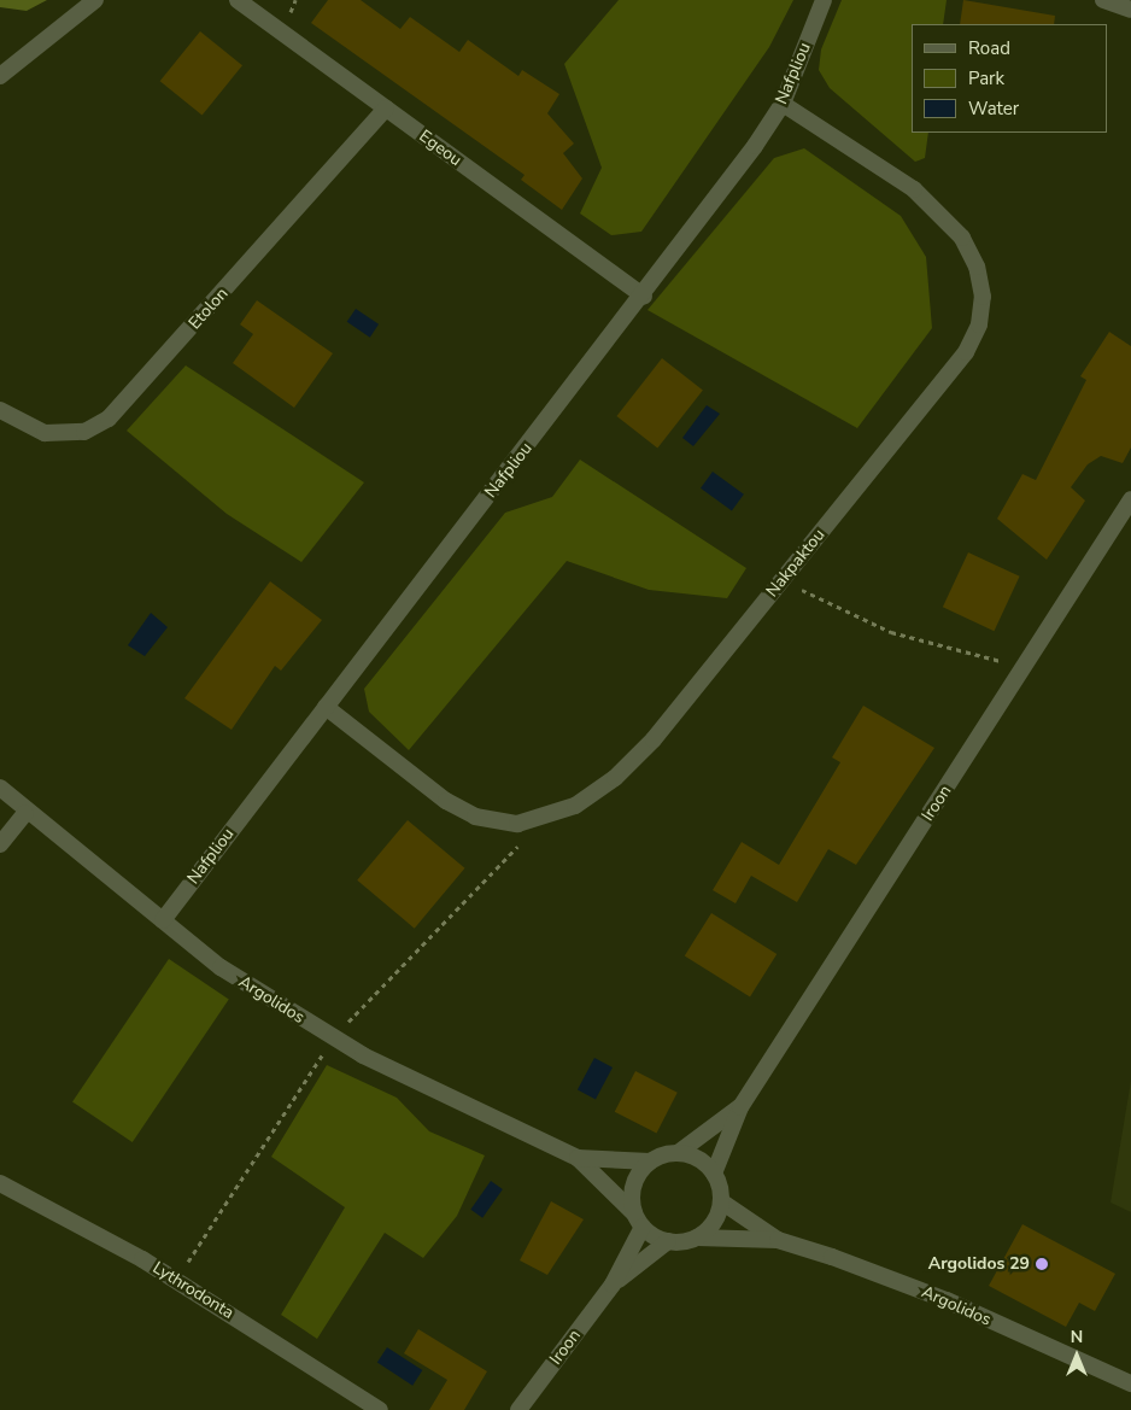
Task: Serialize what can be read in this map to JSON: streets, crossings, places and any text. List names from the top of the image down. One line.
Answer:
{"streets":{"street":["Nafpliou","Egeou","Etolon","Nakpaktou","Iroon","Argolidos","Lythrodonta"]},"crossings":[["Nafpliou","Egeou"],["Nafpliou","Nakpaktou"],["Nafpliou","Argolidos"],["Egeou","Etolon"],["Iroon","Argolidos"]],"places":["Argolidos 29"],"legend":["Road","Park","Water"],"north":"top"}
